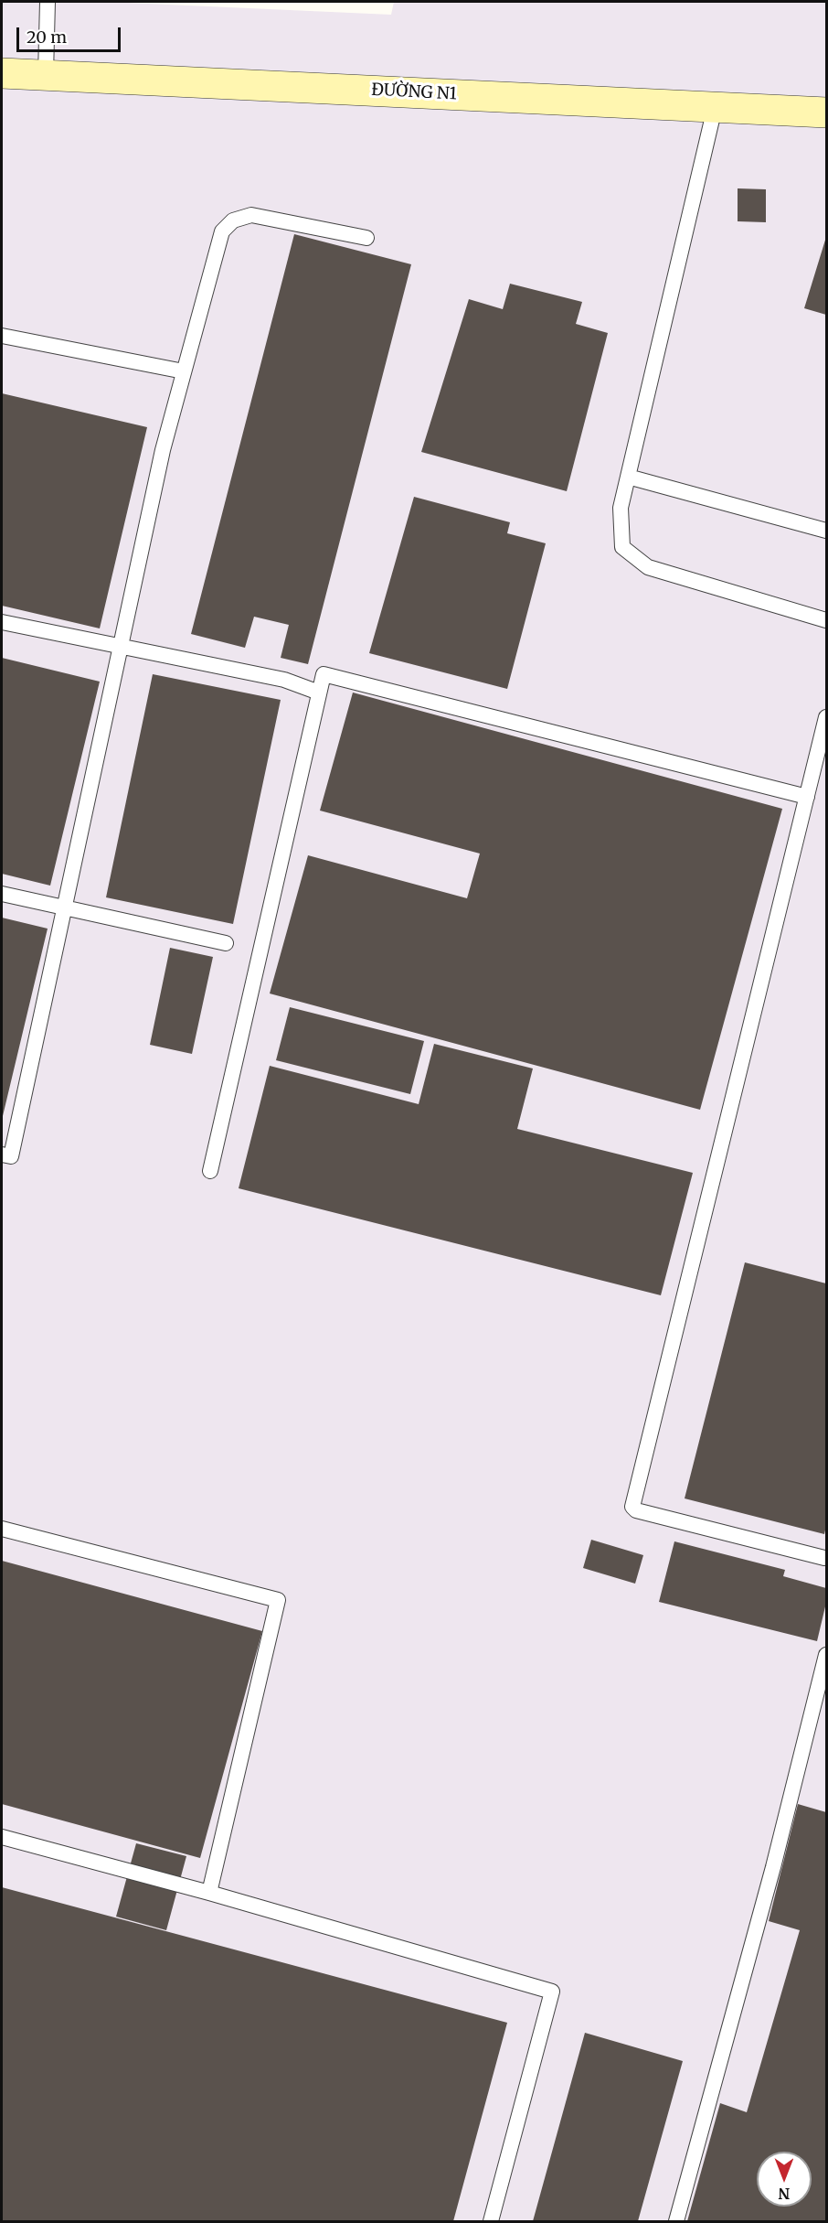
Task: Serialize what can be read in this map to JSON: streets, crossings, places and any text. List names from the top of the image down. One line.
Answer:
{"streets":{"street":["ĐƯỜNG N1"]},"scale_bar":"20 m","north":"bottom"}
